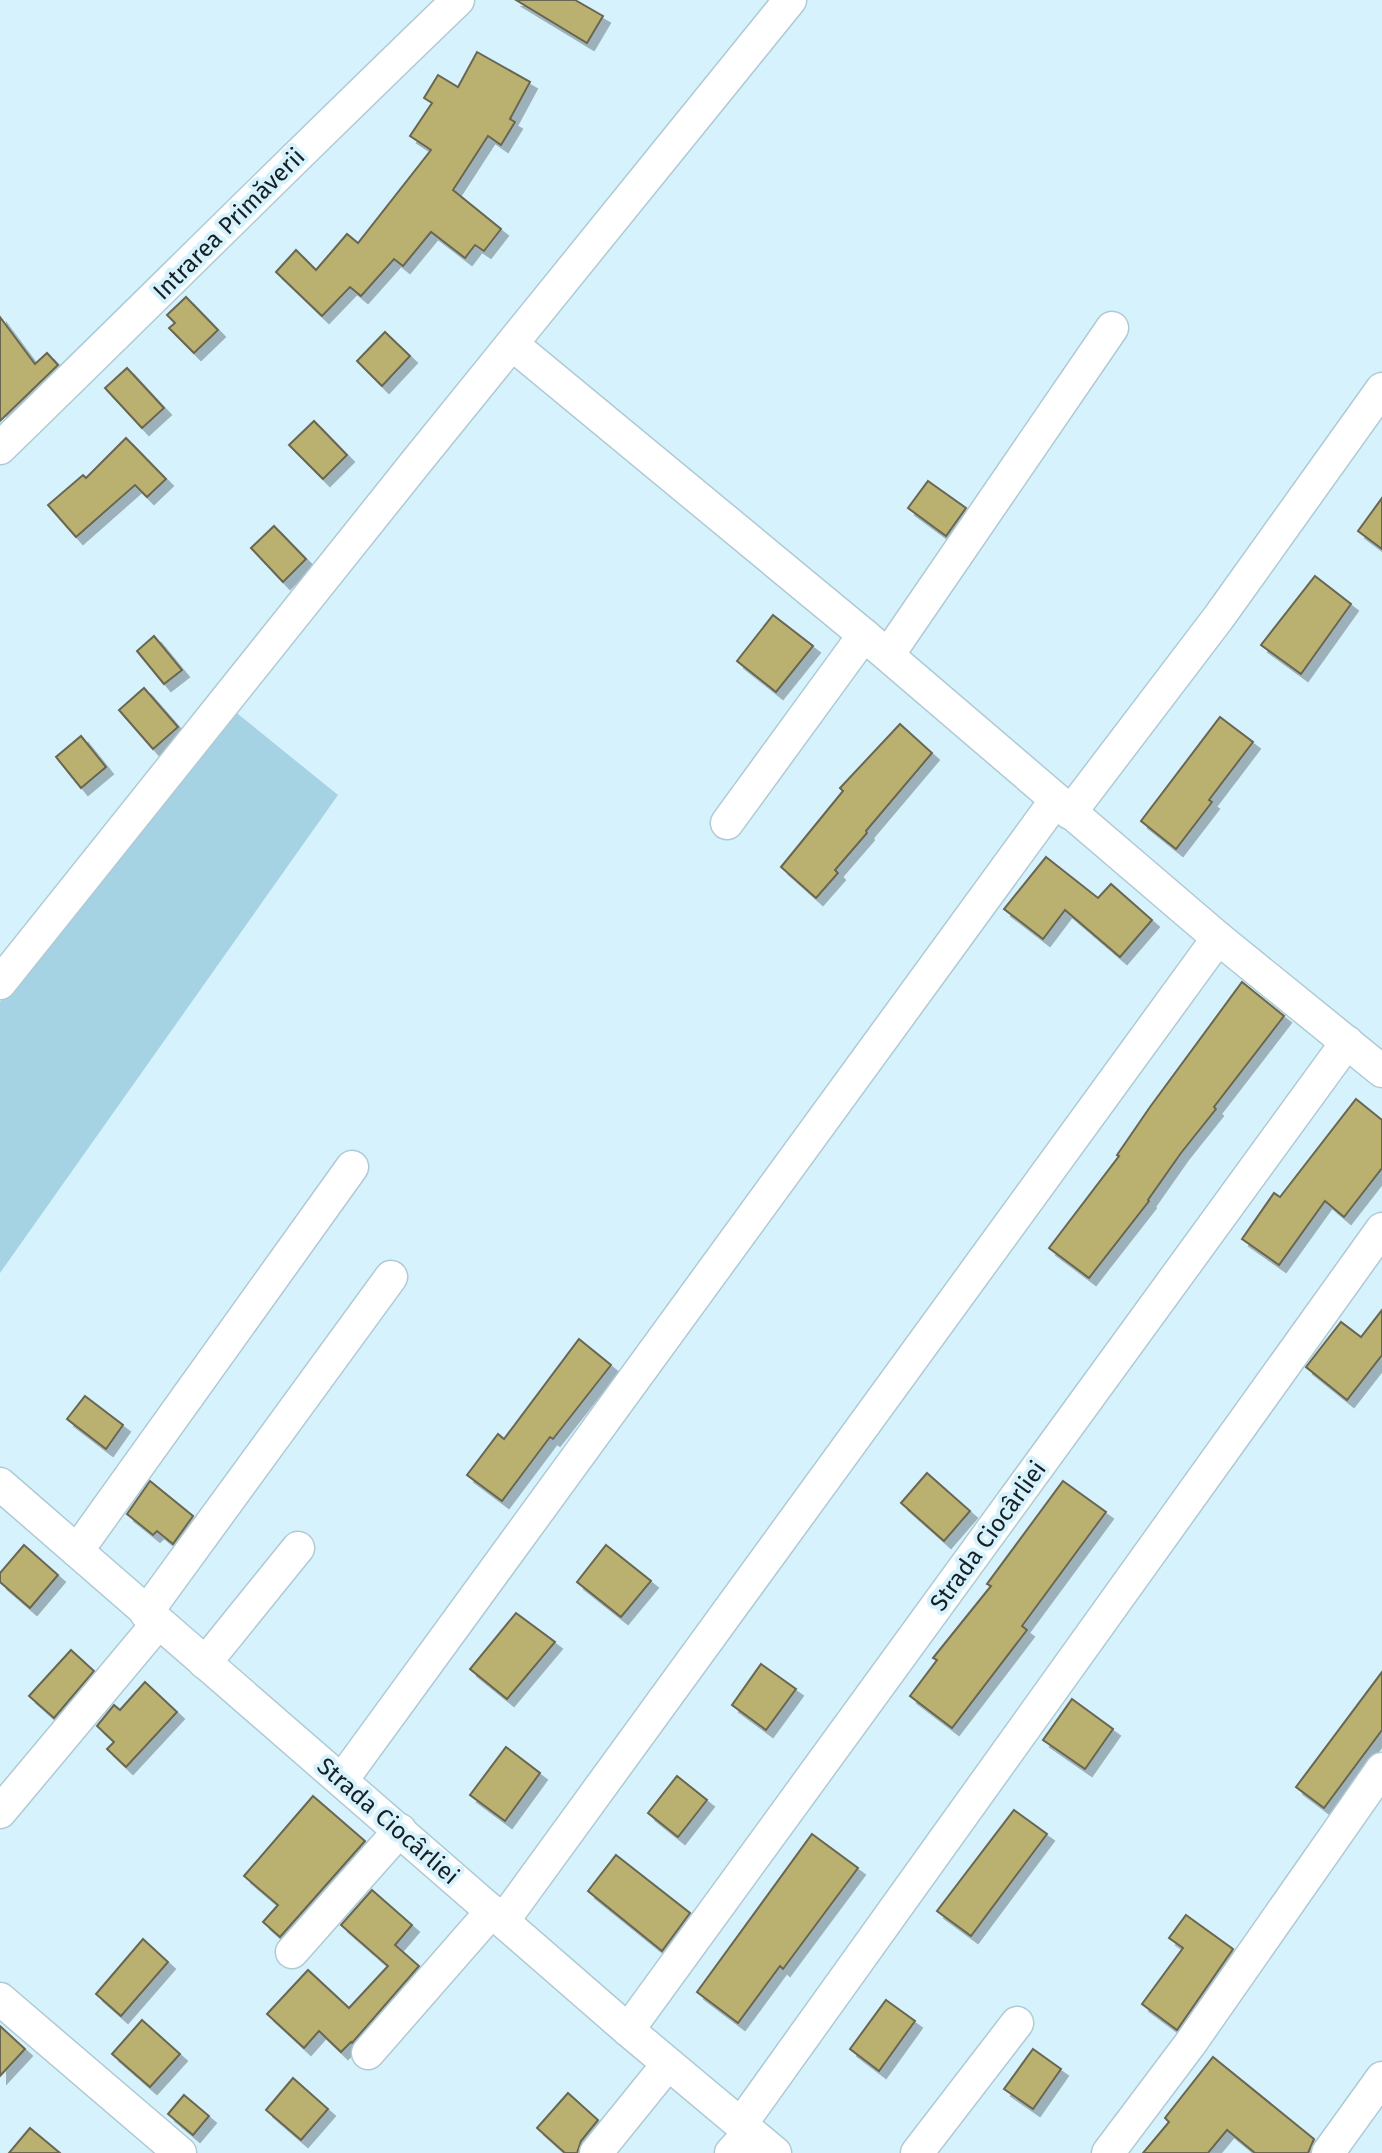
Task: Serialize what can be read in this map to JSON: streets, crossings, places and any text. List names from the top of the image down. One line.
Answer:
{"streets":{"street":["Intrarea Primăverii","Strada Ciocârliei"]}}
